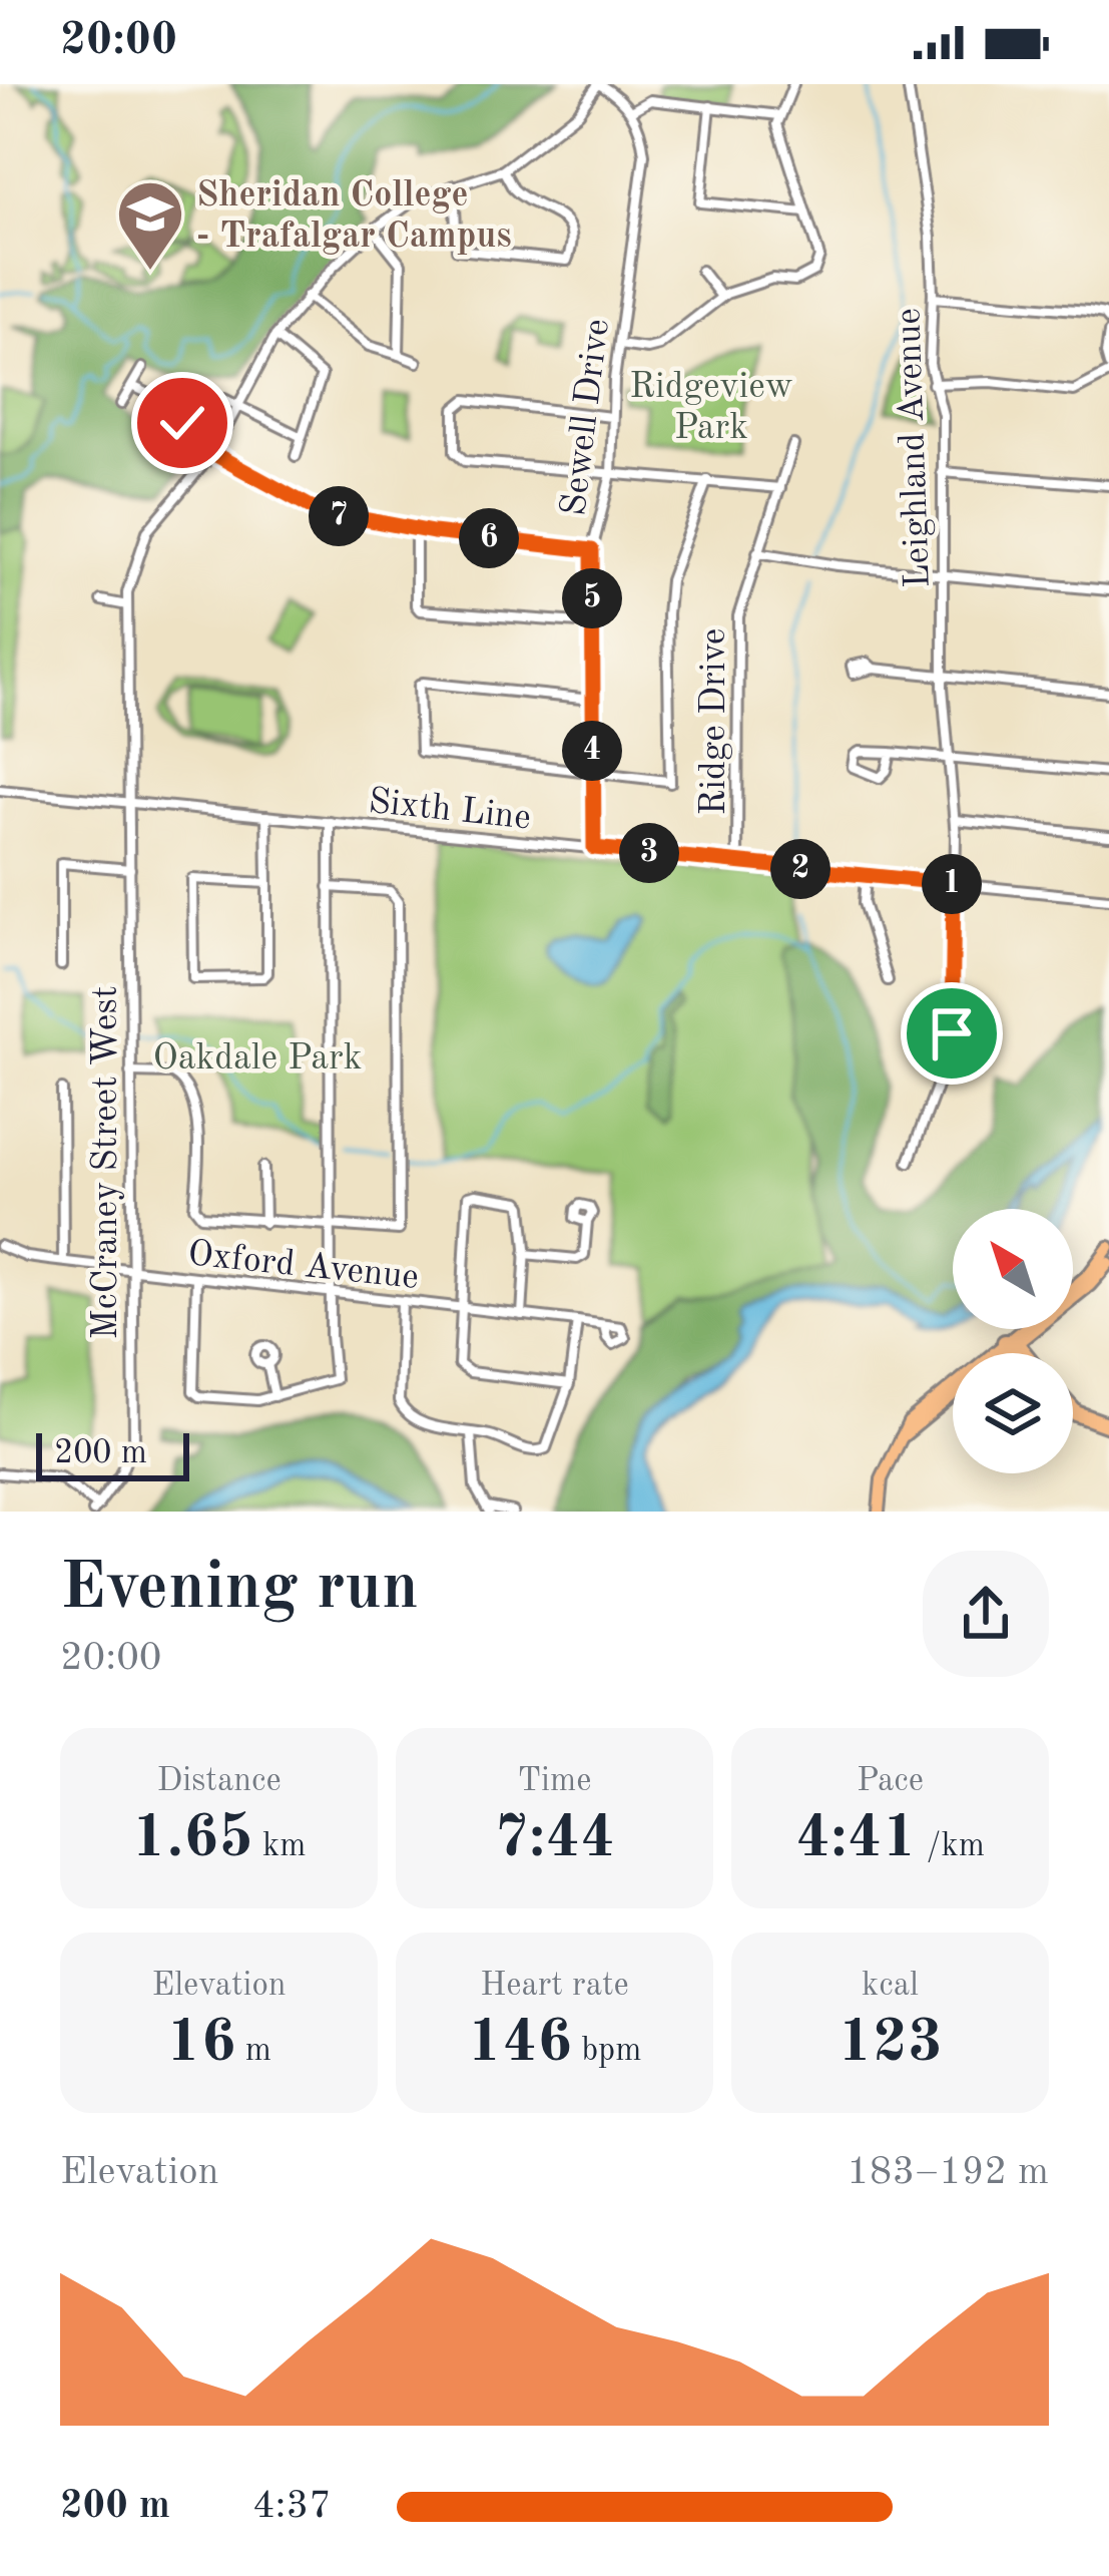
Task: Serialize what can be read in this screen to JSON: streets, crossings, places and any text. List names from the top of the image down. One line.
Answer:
{"streets":{"street":["Sewell Drive","Leighland Avenue","Ridge Drive","Sixth Line","McCraney Street West","Oxford Avenue"]},"crossings":[["Sewell Drive","Sixth Line"],["Leighland Avenue","Sixth Line"],["Ridge Drive","Sixth Line"],["Sixth Line","McCraney Street West"],["McCraney Street West","Oxford Avenue"]],"parks":["Ridgeview Park","Oakdale Park"],"places":{"school or university":["Sheridan College - Trafalgar Campus"]},"scale_bar":"200 m","north":"top left","page":{"status":"20:00","pins":["7","6","5","4","3","2","1"],"scale":"200 m","heading":["Evening run","20:00"],"stats":[["Distance","1.65 km"],["Time","7:44"],["Pace","4:41 /km"],["Elevation","16 m"],["Heart rate","146 bpm"],["kcal","123"]],"chart":["Elevation","183–192 m"],"list":[{"name":"200 m","note":"4:37"}]}}
